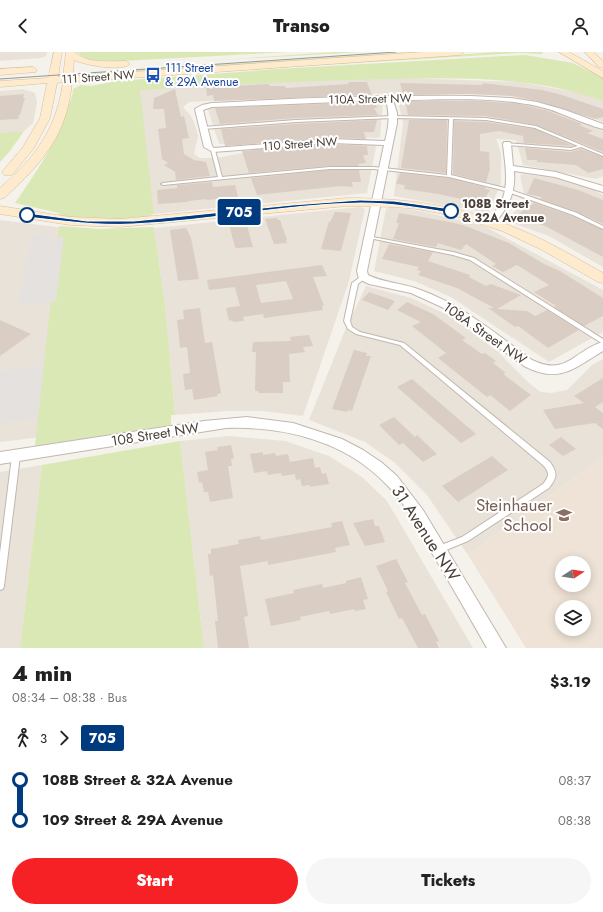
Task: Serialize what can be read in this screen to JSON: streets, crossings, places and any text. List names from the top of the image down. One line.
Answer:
{"streets":{"street":["111 Street NW","110A Street NW","110 Street NW","108A Street NW","108 Street NW","31 Avenue NW"]},"crossings":[["108 Street NW","31 Avenue NW"]],"places":{"bus stop":["111 Street & 29A Avenue"],"other":["108B Street & 32A Avenue"],"school or university":["Steinhauer School"]},"lines":["bus line 705"],"north":"right","page":{"header":"Transo","on_map":"705","heading":["4 min","08:34 – 08:38 · Bus","$3.19"],"legs":["3","705"],"list":[{"name":"108B Street & 32A Avenue","value":"08:37"},{"name":"109 Street & 29A Avenue","value":"08:38"}],"buttons":["Start","Tickets"]}}
